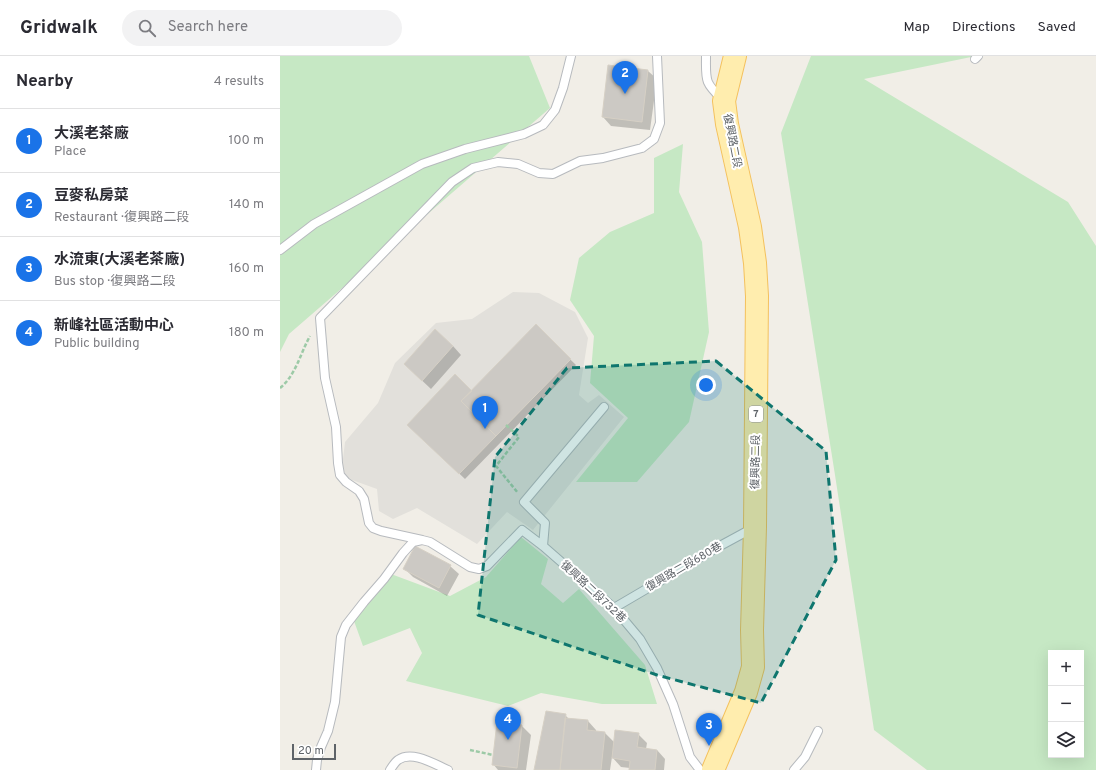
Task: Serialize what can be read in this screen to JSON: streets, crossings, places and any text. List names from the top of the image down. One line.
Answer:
{"streets":{"main road":["復興路二段","7"],"lane":["復興路二段680巷","復興路二段732巷"]},"crossings":[["復興路二段","復興路二段680巷"],["復興路二段680巷","復興路二段732巷"]],"scale_bar":"20 m","page":{"header":"Gridwalk","search":"Search here","nav":["Map","Directions","Saved"],"heading":["Nearby","4 results"],"pins":["2","1","4","3"],"list":[{"mark":"1","name":"大溪老茶廠","note":"Place","value":"100 m"},{"mark":"2","name":"豆麥私房菜","note":"Restaurant · 復興路二段","value":"140 m"},{"mark":"3","name":"水流東(大溪老茶廠)","note":"Bus stop · 復興路二段","value":"160 m"},{"mark":"4","name":"新峰社區活動中心","note":"Public building","value":"180 m"}],"map_buttons":["+","−"],"scale":"20 m"}}
